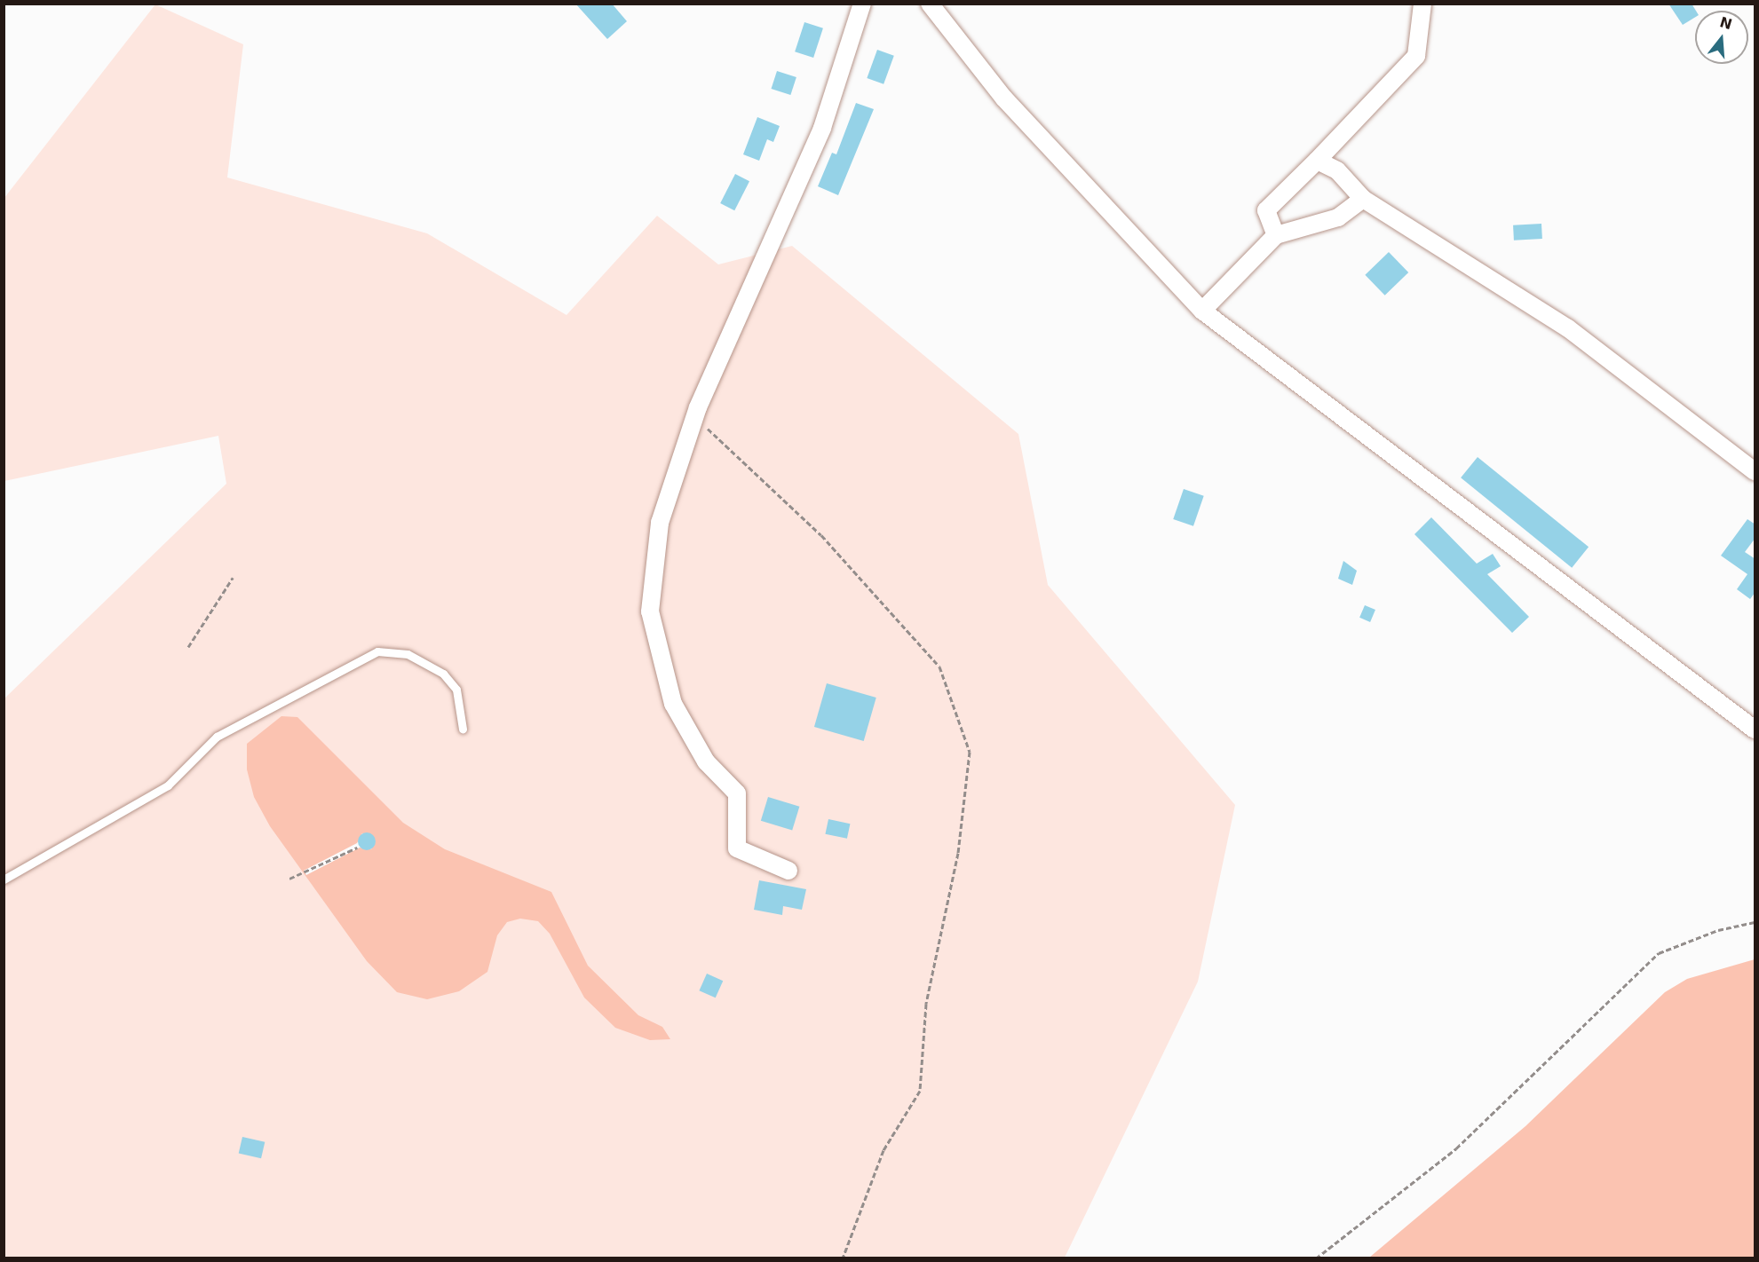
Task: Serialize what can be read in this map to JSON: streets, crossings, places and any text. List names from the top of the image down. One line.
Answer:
{"north":"top"}
